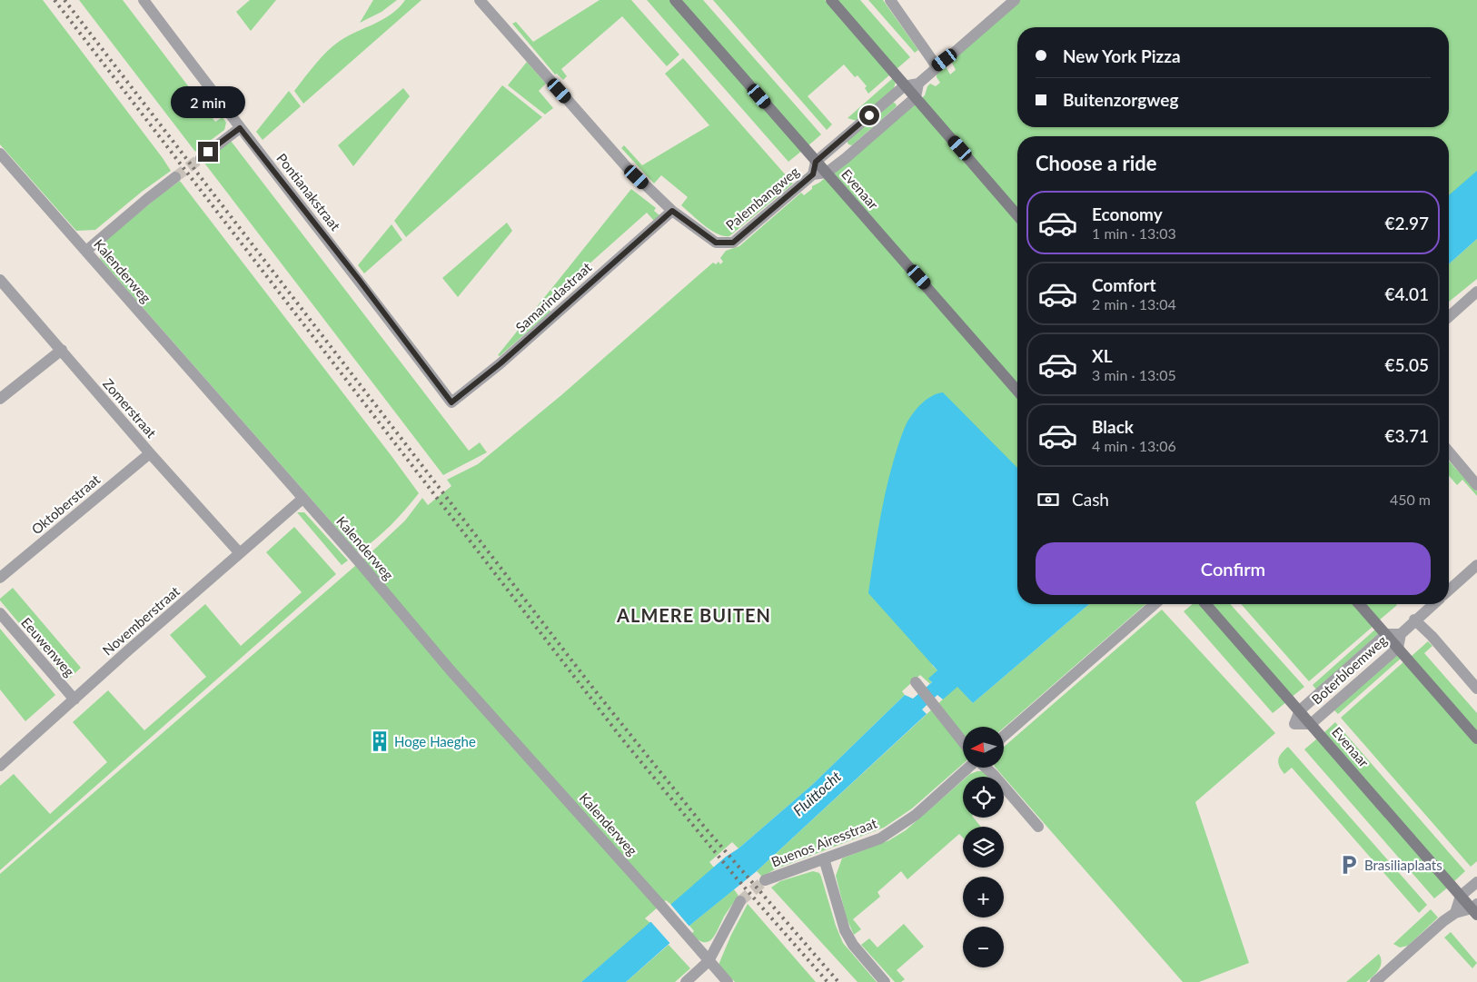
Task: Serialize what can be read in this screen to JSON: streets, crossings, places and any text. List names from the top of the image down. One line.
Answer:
{"streets":{"main road":["Evenaar"],"street":["Pontianakstraat","Palembangweg","Kalenderweg","Samarindastraat","Zomerstraat","Oktoberstraat","Novemberstraat","Eeuwenweg","Boterbloemweg","Buenos Airesstraat"]},"crossings":[["Evenaar","Palembangweg"],["Evenaar","Boterbloemweg"],["Pontianakstraat","Samarindastraat"],["Palembangweg","Samarindastraat"],["Kalenderweg","Novemberstraat"],["Zomerstraat","Oktoberstraat"],["Zomerstraat","Novemberstraat"],["Novemberstraat","Eeuwenweg"]],"districts":["ALMERE BUITEN"],"water":["Fluittocht"],"places":{"building":["Hoge Haeghe"],"parking":["Brasiliaplaats"]},"north":"left","page":{"banner":["New York Pizza","Buitenzorgweg"],"bubble":"2 min","heading":"Choose a ride","list":[{"name":"Economy","note":"1 min · 13:03","value":"€2.97"},{"name":"Comfort","note":"2 min · 13:04","value":"€4.01"},{"name":"XL","note":"3 min · 13:05","value":"€5.05"},{"name":"Black","note":"4 min · 13:06","value":"€3.71"}],"pay":["Cash","450 m"],"buttons":"Confirm","map_buttons":["+","−"]}}
